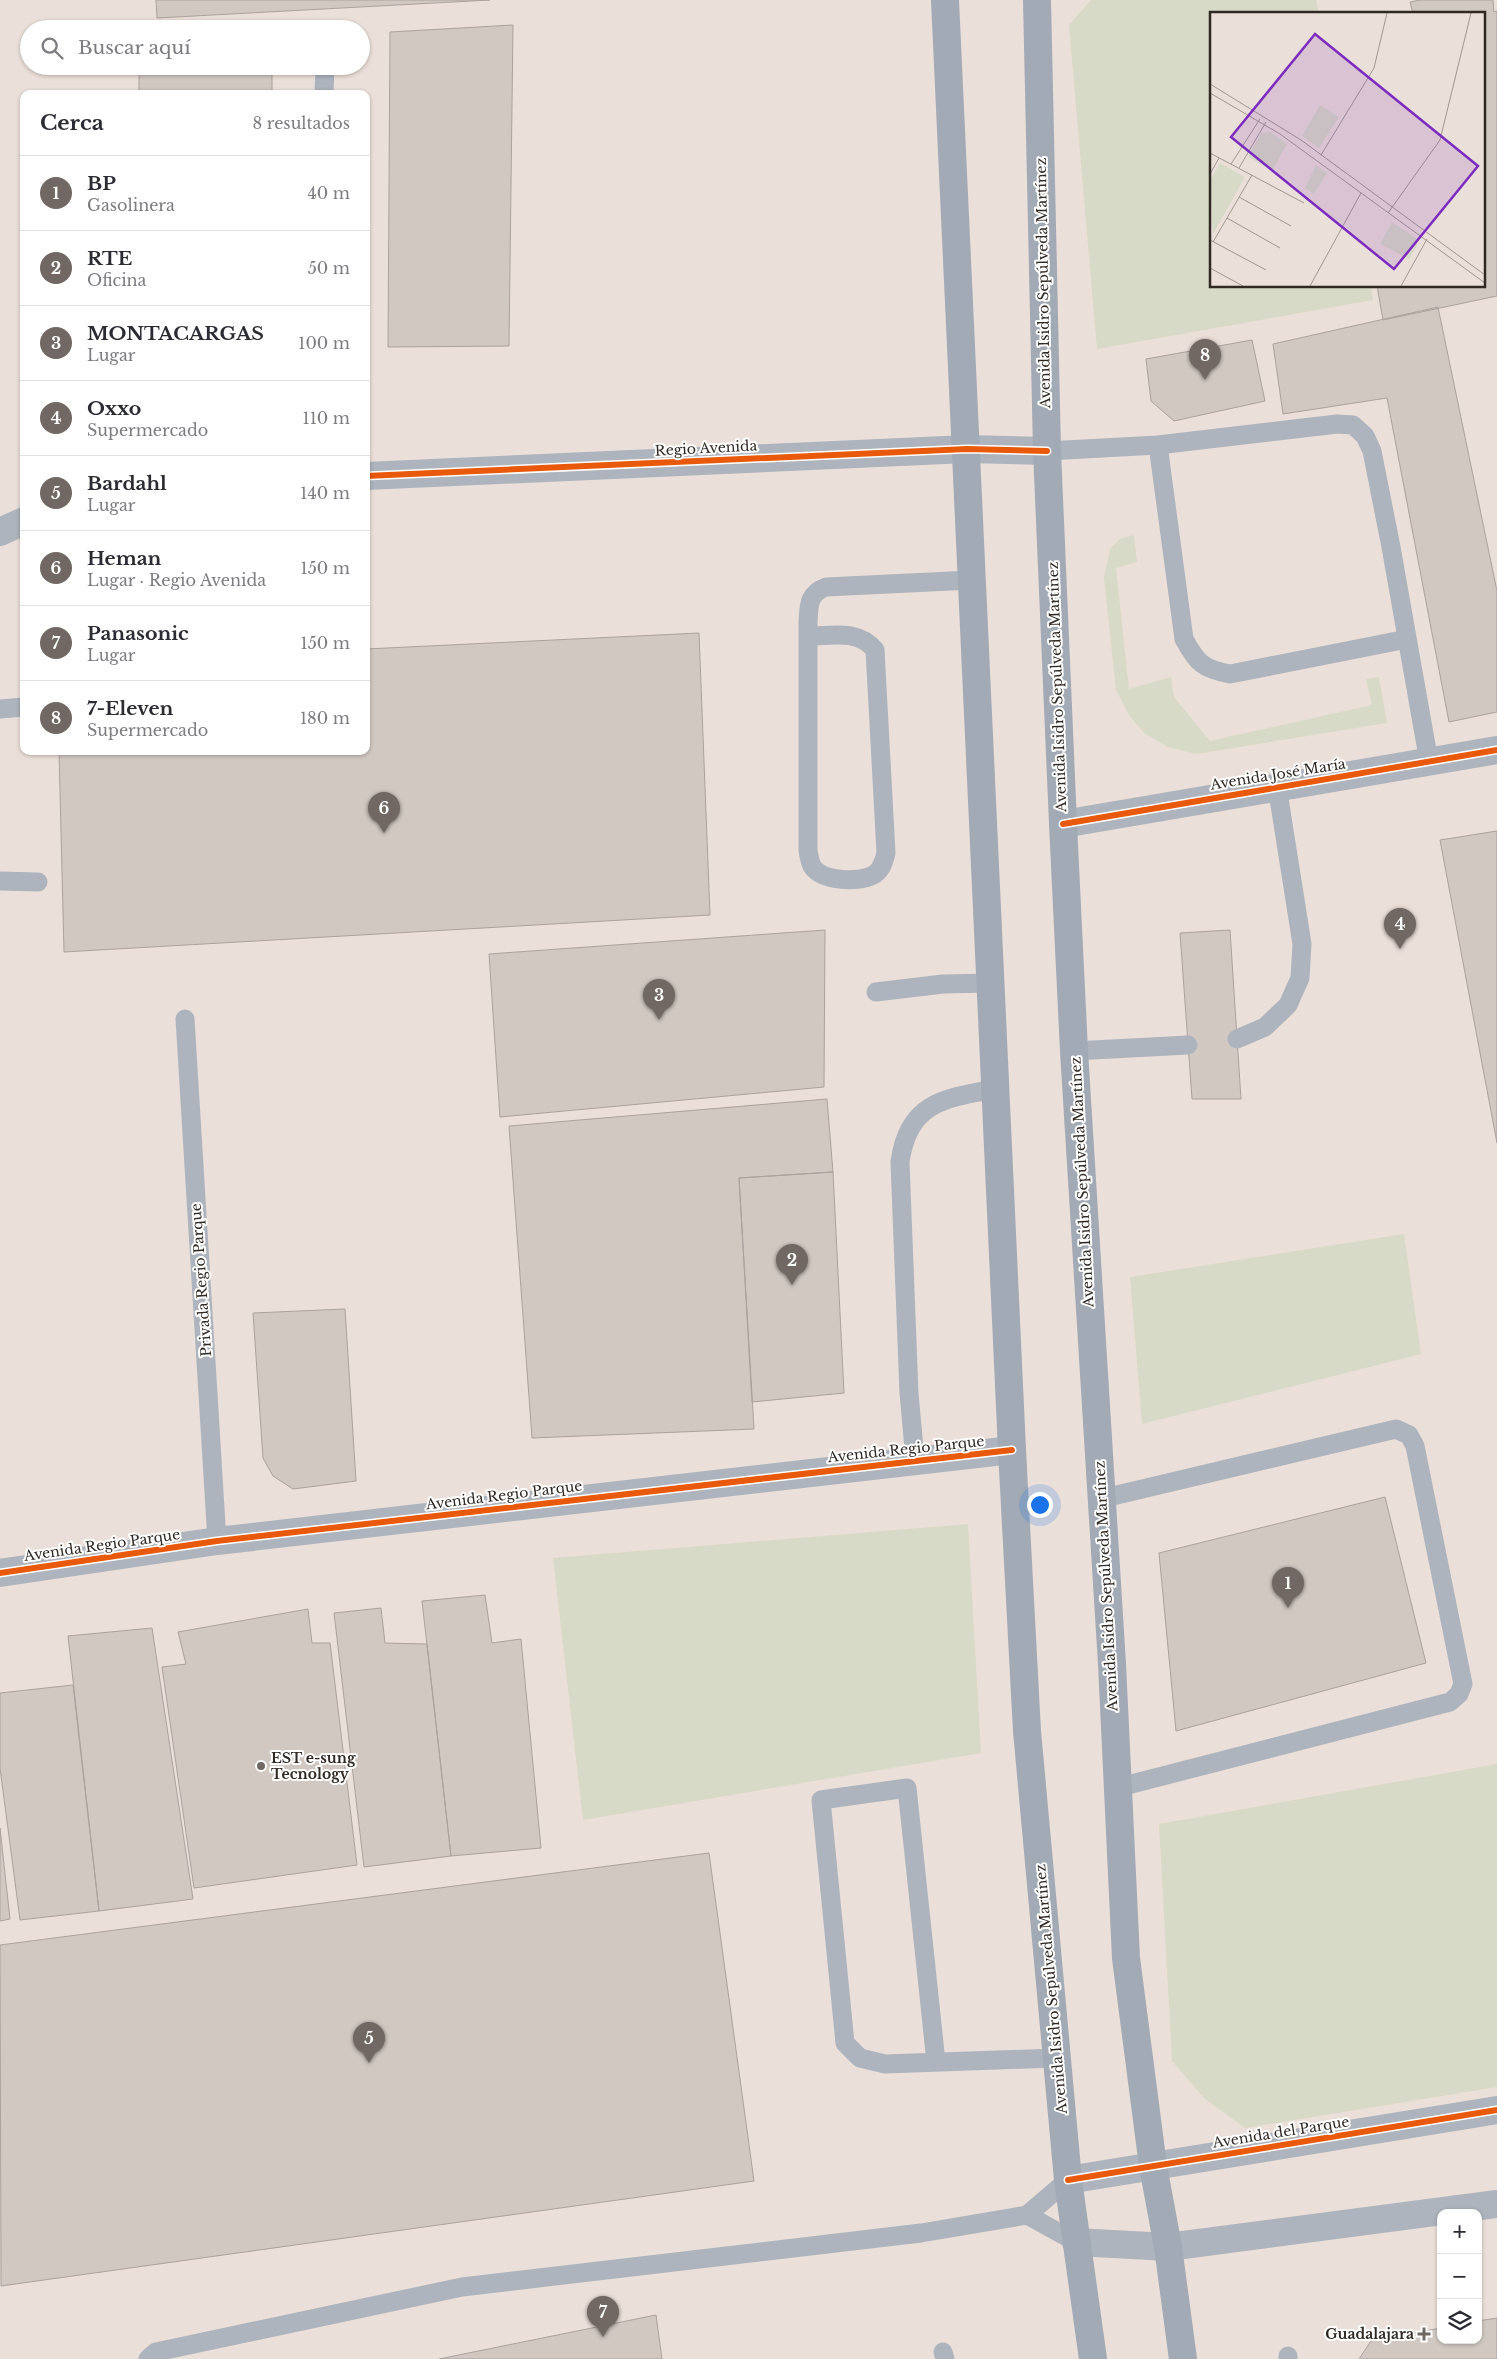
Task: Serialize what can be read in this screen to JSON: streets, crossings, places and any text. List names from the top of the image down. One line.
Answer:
{"streets":{"main road":["Avenida Isidro Sepúlveda Martínez"],"street":["Regio Avenida","Avenida José María","Avenida Regio Parque","Avenida del Parque"],"lane":["Privada Regio Parque"]},"crossings":[["Avenida Isidro Sepúlveda Martínez","Regio Avenida"],["Avenida Isidro Sepúlveda Martínez","Avenida José María"],["Avenida Isidro Sepúlveda Martínez","Avenida Regio Parque"],["Avenida Isidro Sepúlveda Martínez","Avenida del Parque"],["Privada Regio Parque","Avenida Regio Parque"]],"places":{"other":["EST e-sung Tecnology"],"health":["Guadalajara"]},"page":{"search":"Buscar aquí","heading":["Cerca","8 resultados"],"list":[{"mark":"1","name":"BP","note":"Gasolinera","value":"40 m"},{"mark":"2","name":"RTE","note":"Oficina","value":"50 m"},{"mark":"3","name":"MONTACARGAS","note":"Lugar","value":"100 m"},{"mark":"4","name":"Oxxo","note":"Supermercado","value":"110 m"},{"mark":"5","name":"Bardahl","note":"Lugar","value":"140 m"},{"mark":"6","name":"Heman","note":"Lugar · Regio Avenida","value":"150 m"},{"mark":"7","name":"Panasonic","note":"Lugar","value":"150 m"},{"mark":"8","name":"7-Eleven","note":"Supermercado","value":"180 m"}],"pins":["8","6","4","3","2","1","5","7"],"map_buttons":["+","−"]}}
